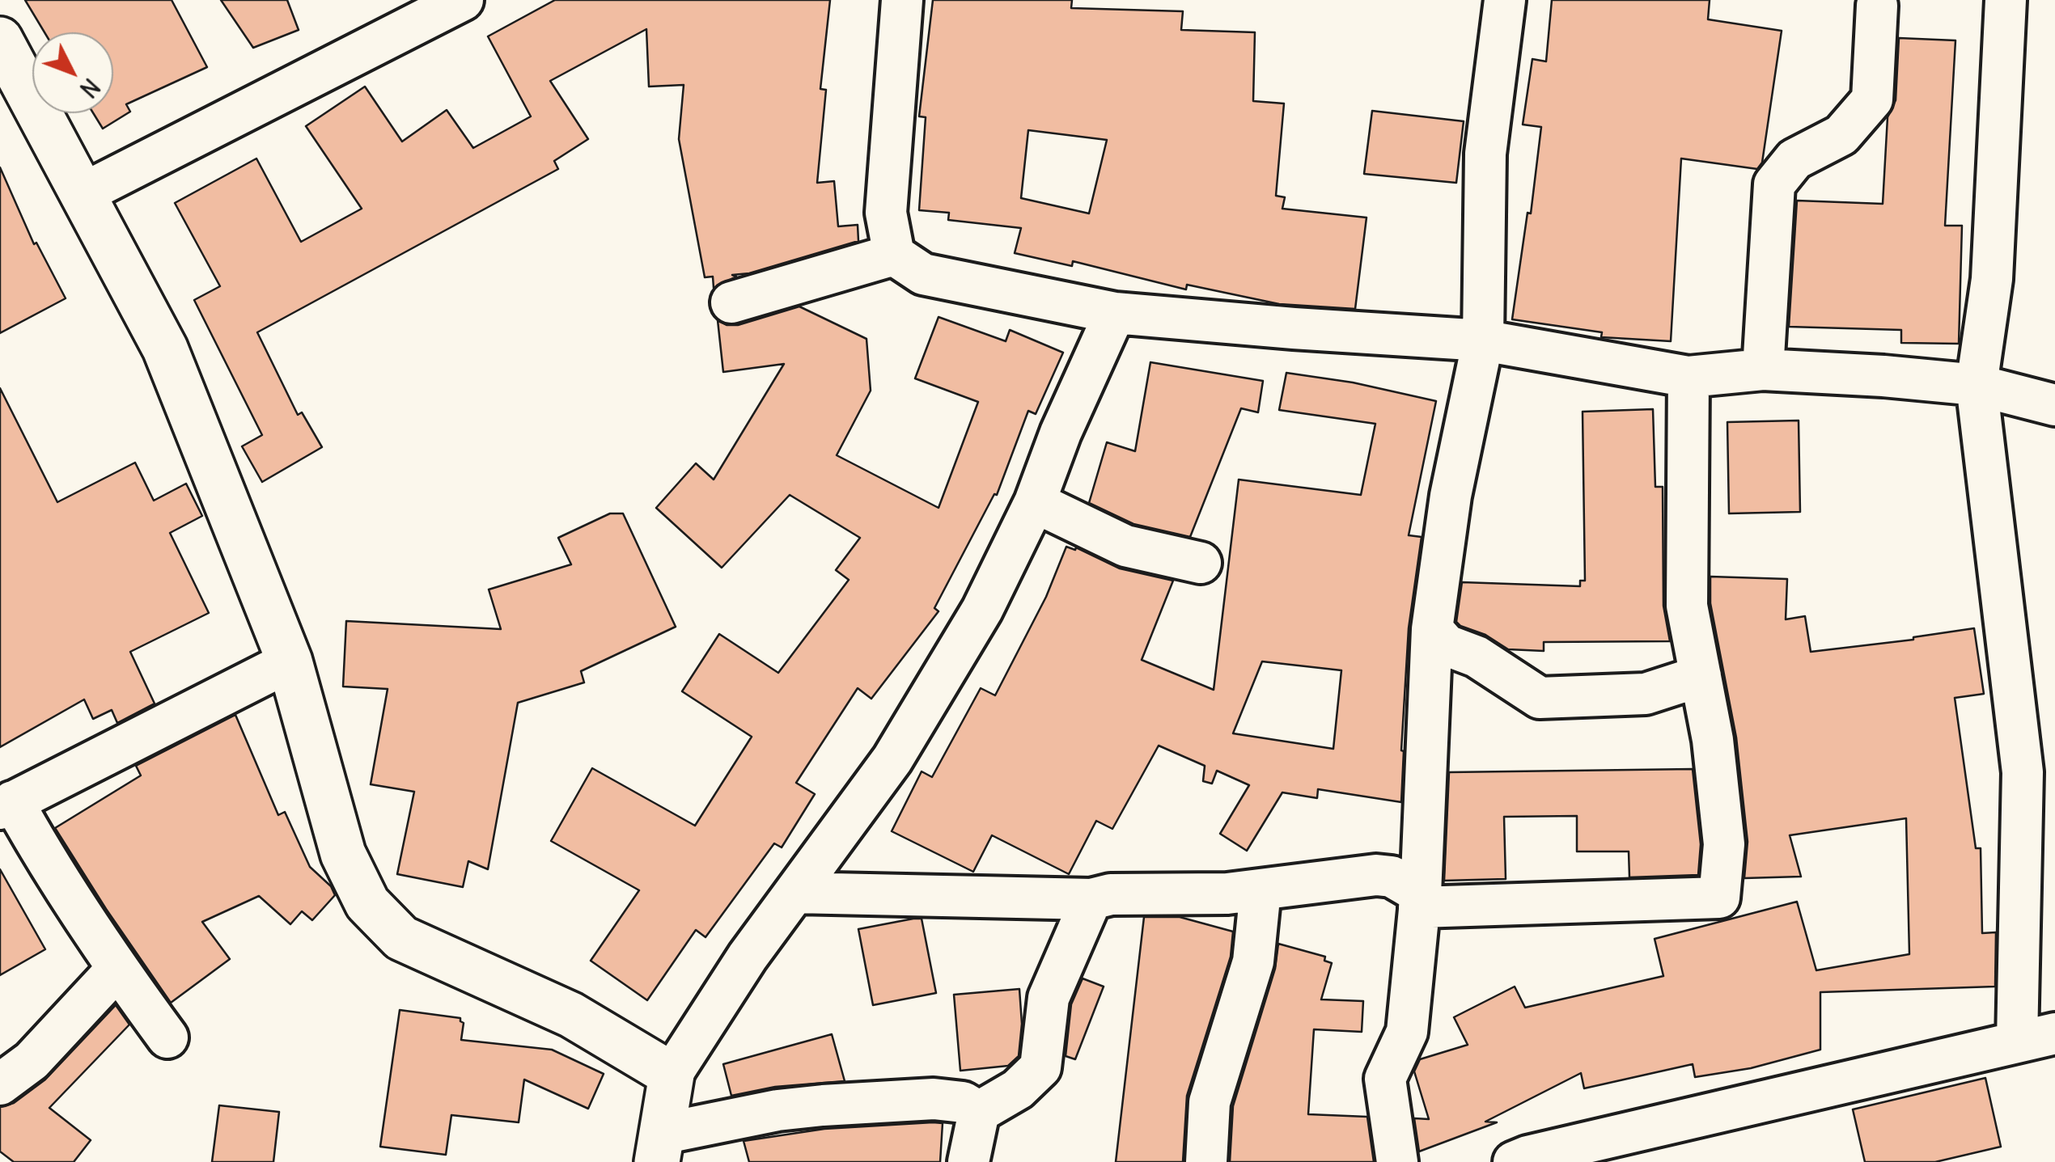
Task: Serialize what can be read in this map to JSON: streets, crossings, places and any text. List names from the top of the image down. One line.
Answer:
{"north":"bottom right"}
